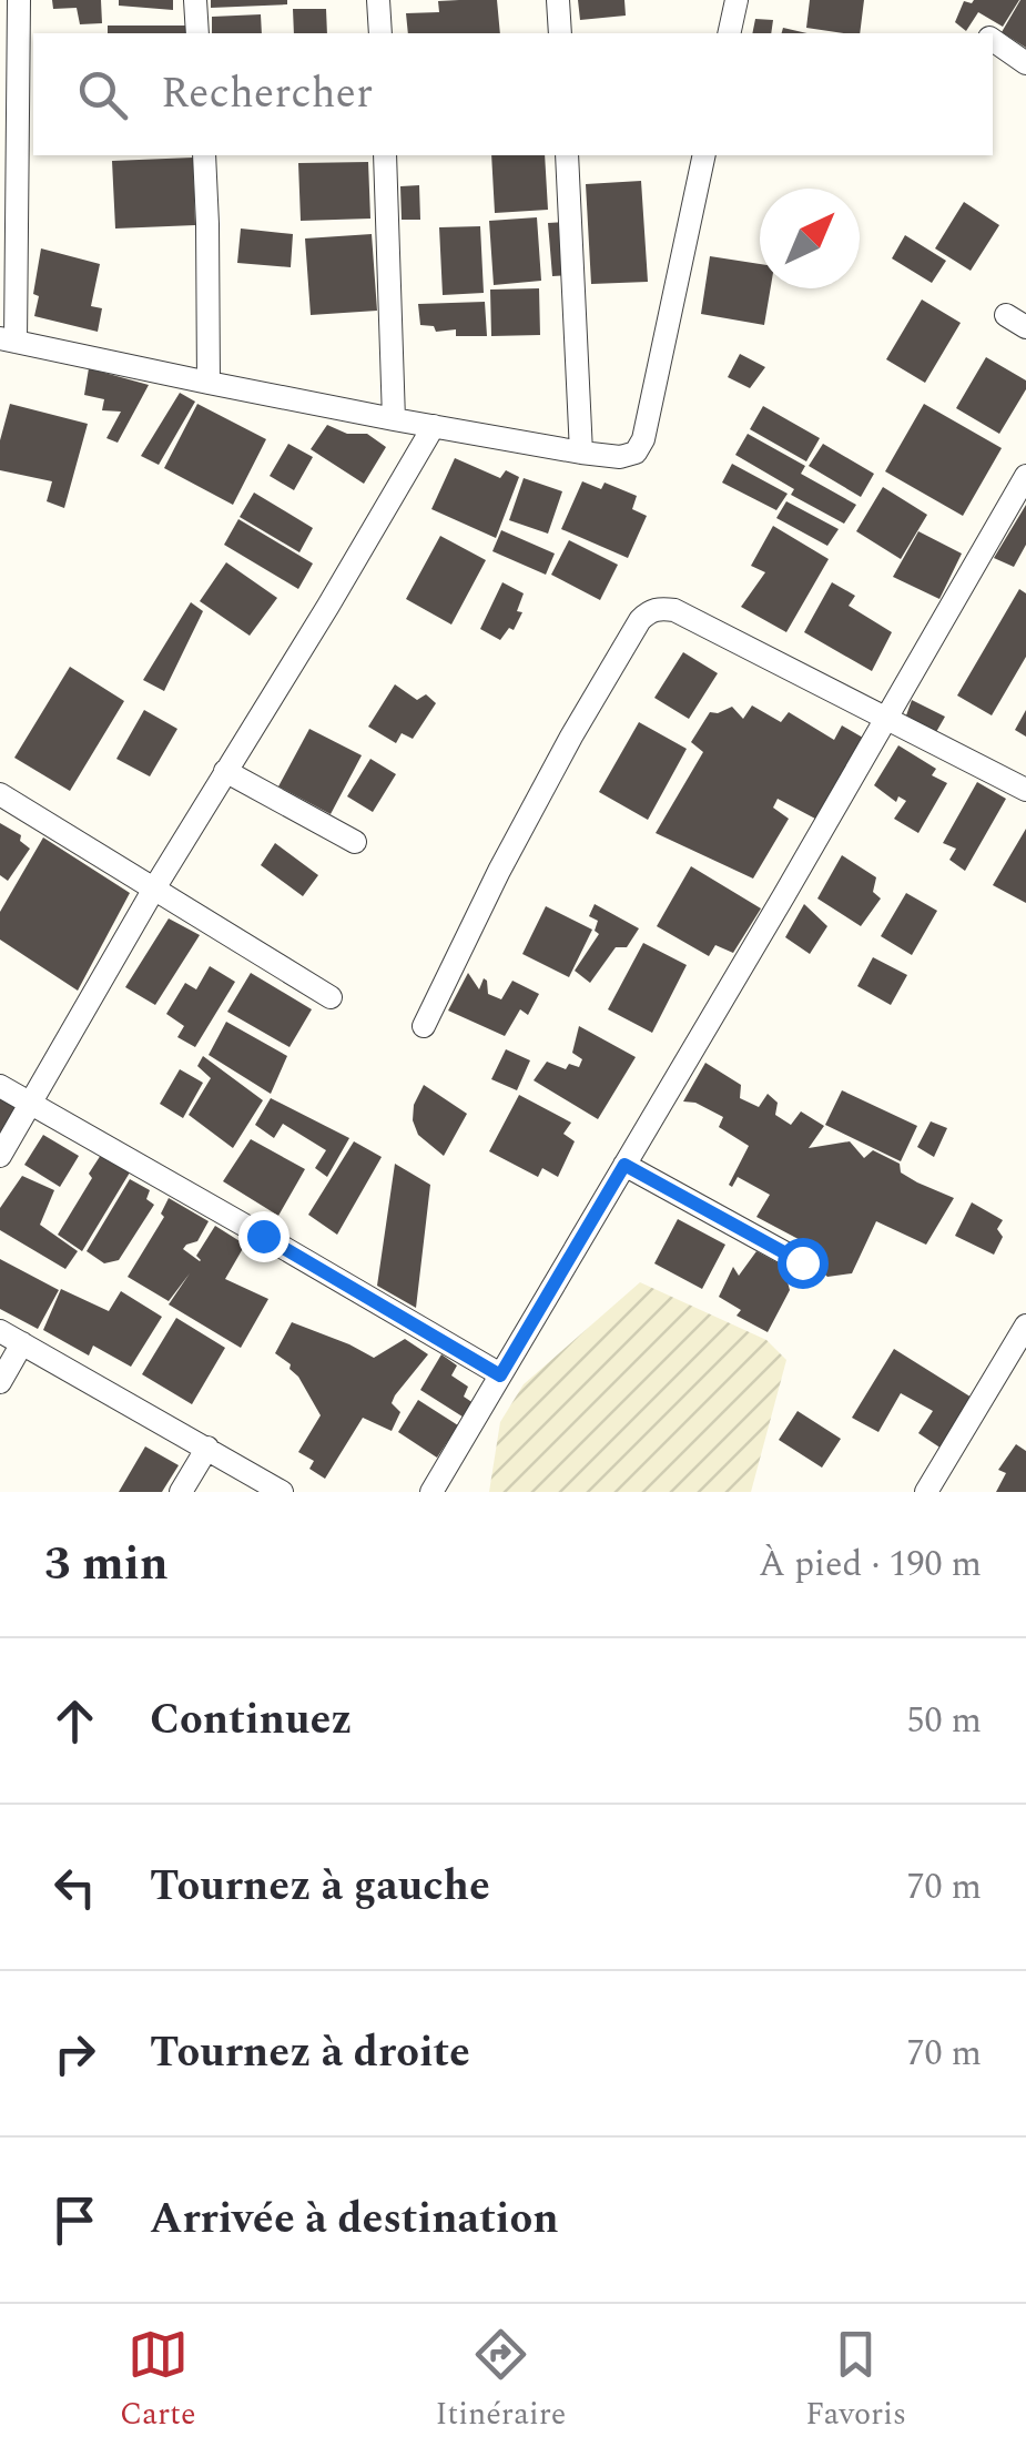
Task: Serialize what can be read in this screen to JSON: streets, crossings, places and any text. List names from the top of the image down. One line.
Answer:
{"north":"top right","page":{"search":"Rechercher","heading":["3 min","À pied · 190 m"],"list":[["Continuez","50 m"],["Tournez à gauche","70 m"],["Tournez à droite","70 m"],"Arrivée à destination"],"nav":["Carte","Itinéraire","Favoris"]}}
